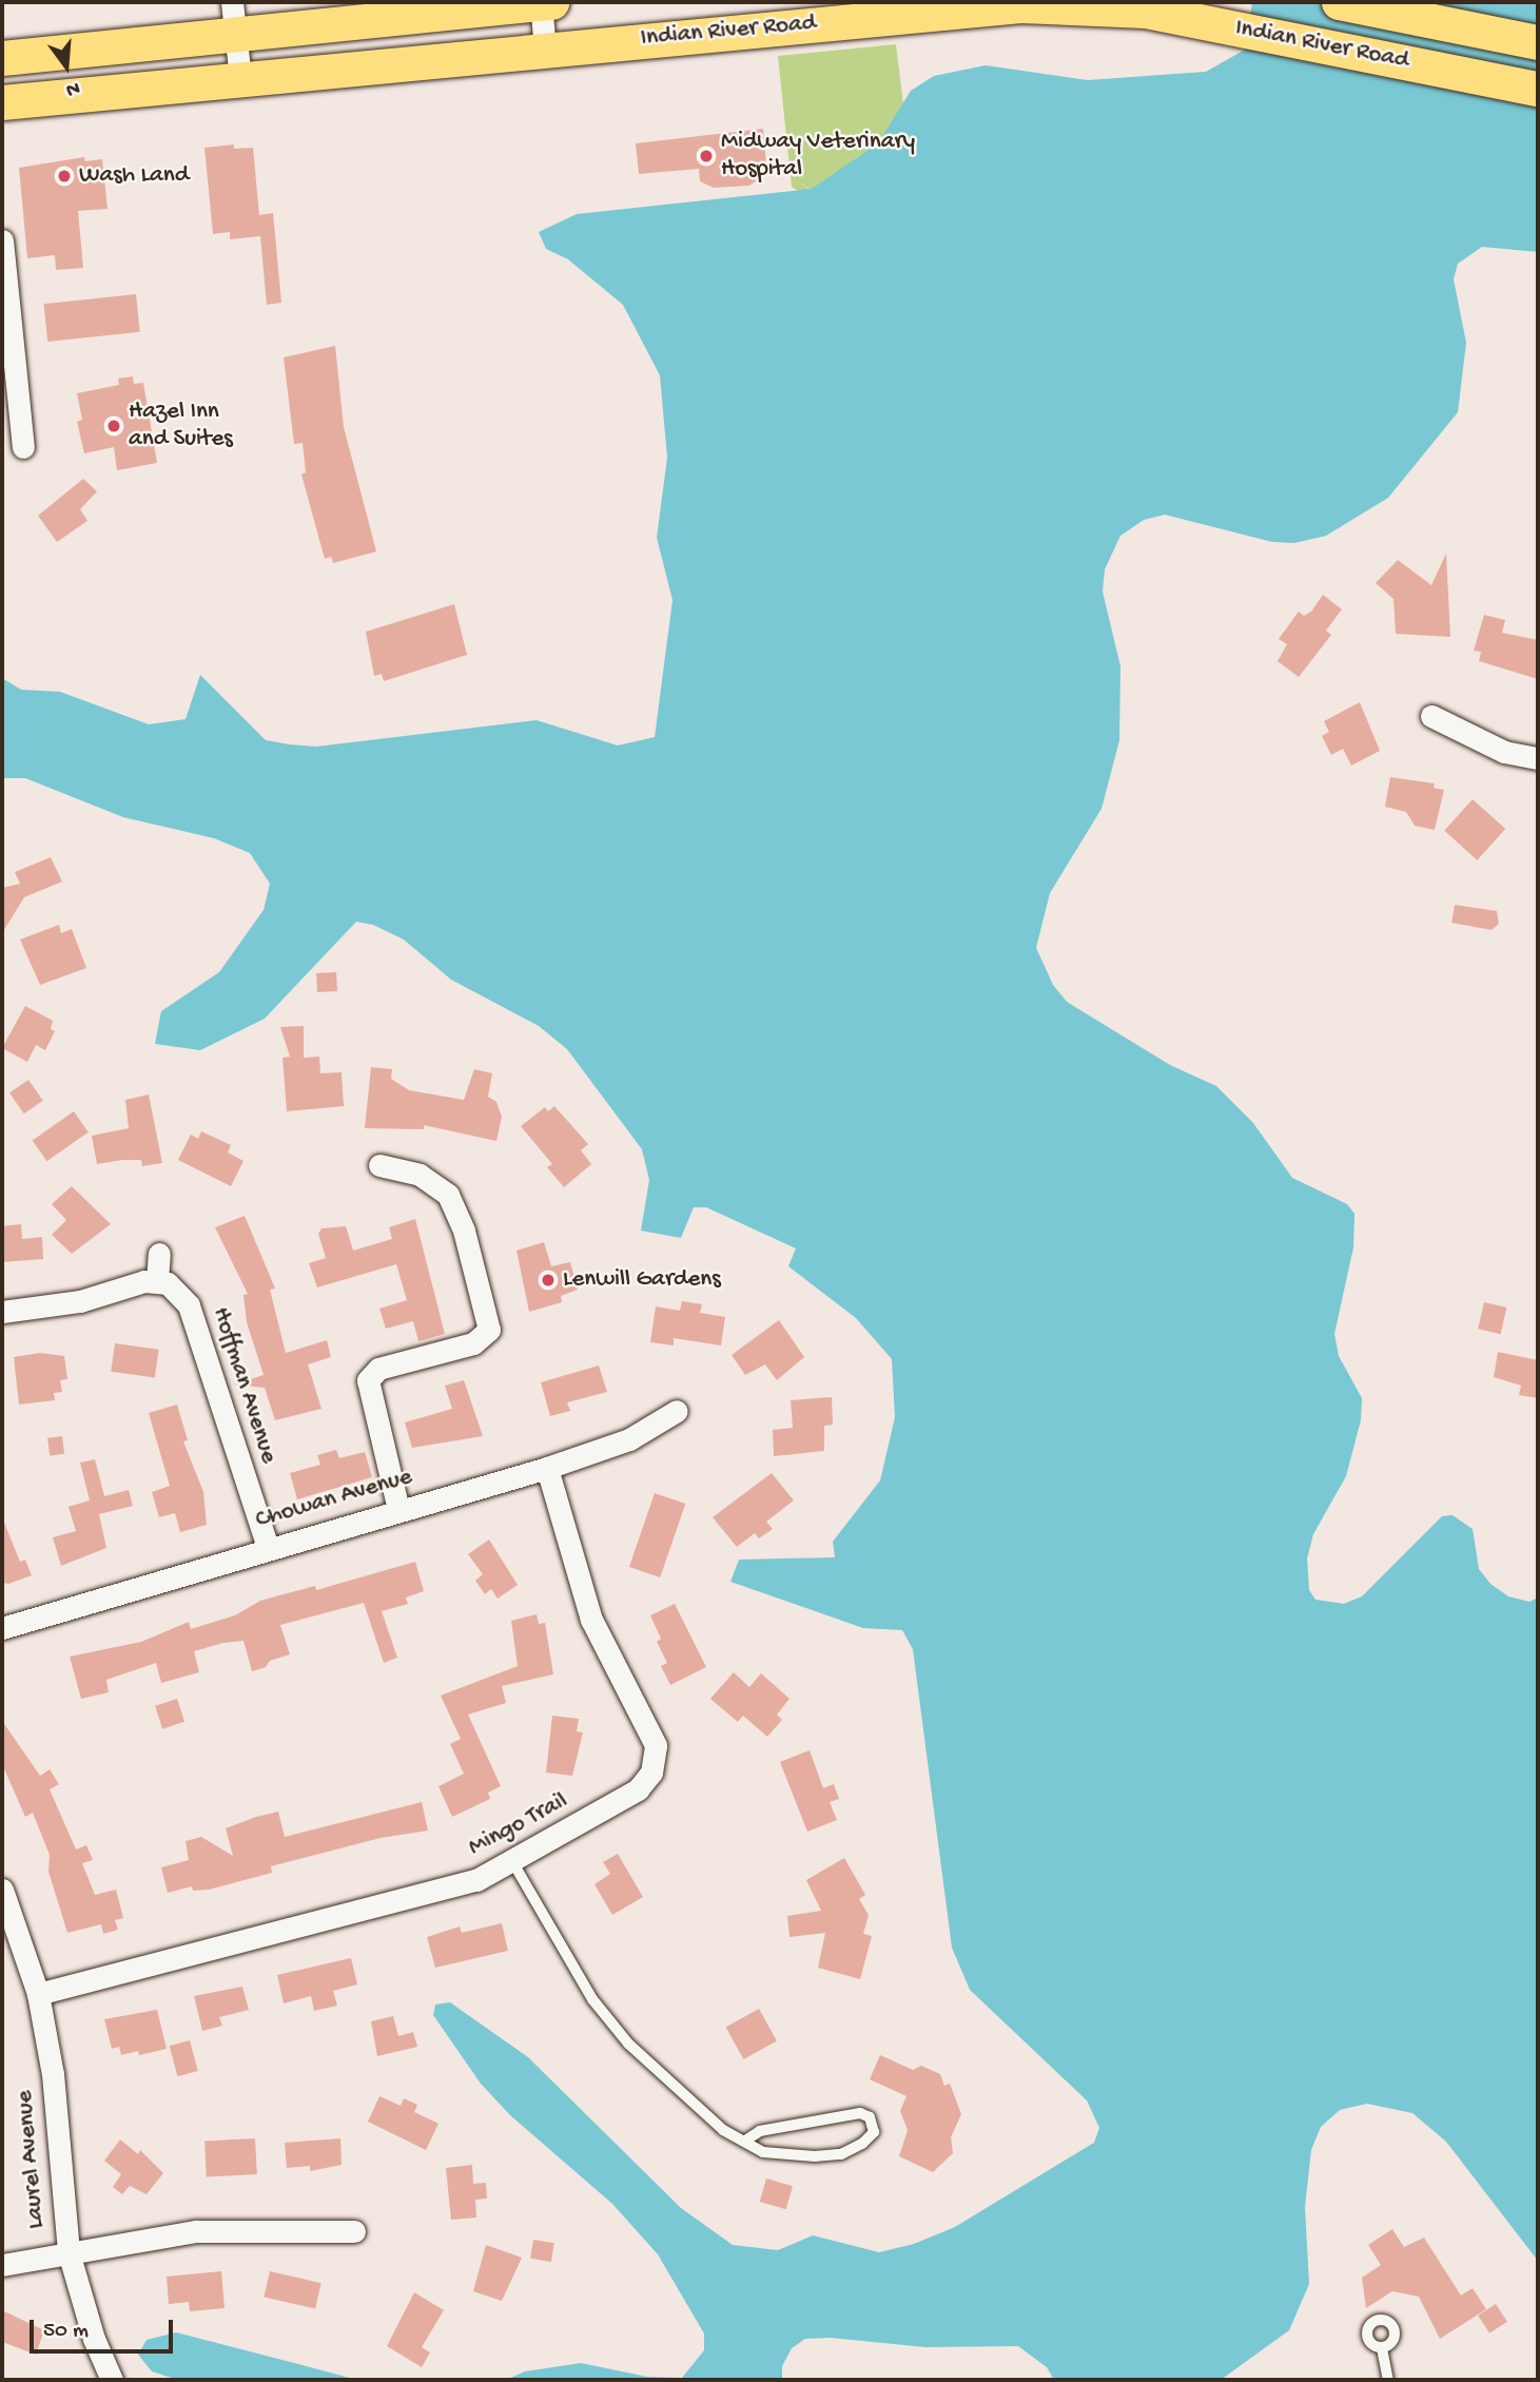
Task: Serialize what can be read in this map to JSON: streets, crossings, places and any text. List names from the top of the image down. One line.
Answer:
{"streets":{"main road":["Indian River Road"],"street":["Hoffman Avenue","Chowan Avenue","Mingo Trail","Laurel Avenue"]},"crossings":[["Hoffman Avenue","Chowan Avenue"],["Mingo Trail","Laurel Avenue"]],"places":["Midway Veterinary Hospital","Wash Land","Hazel Inn and Suites","Lenwill Gardens"],"scale_bar":"50 m","north":"bottom"}
